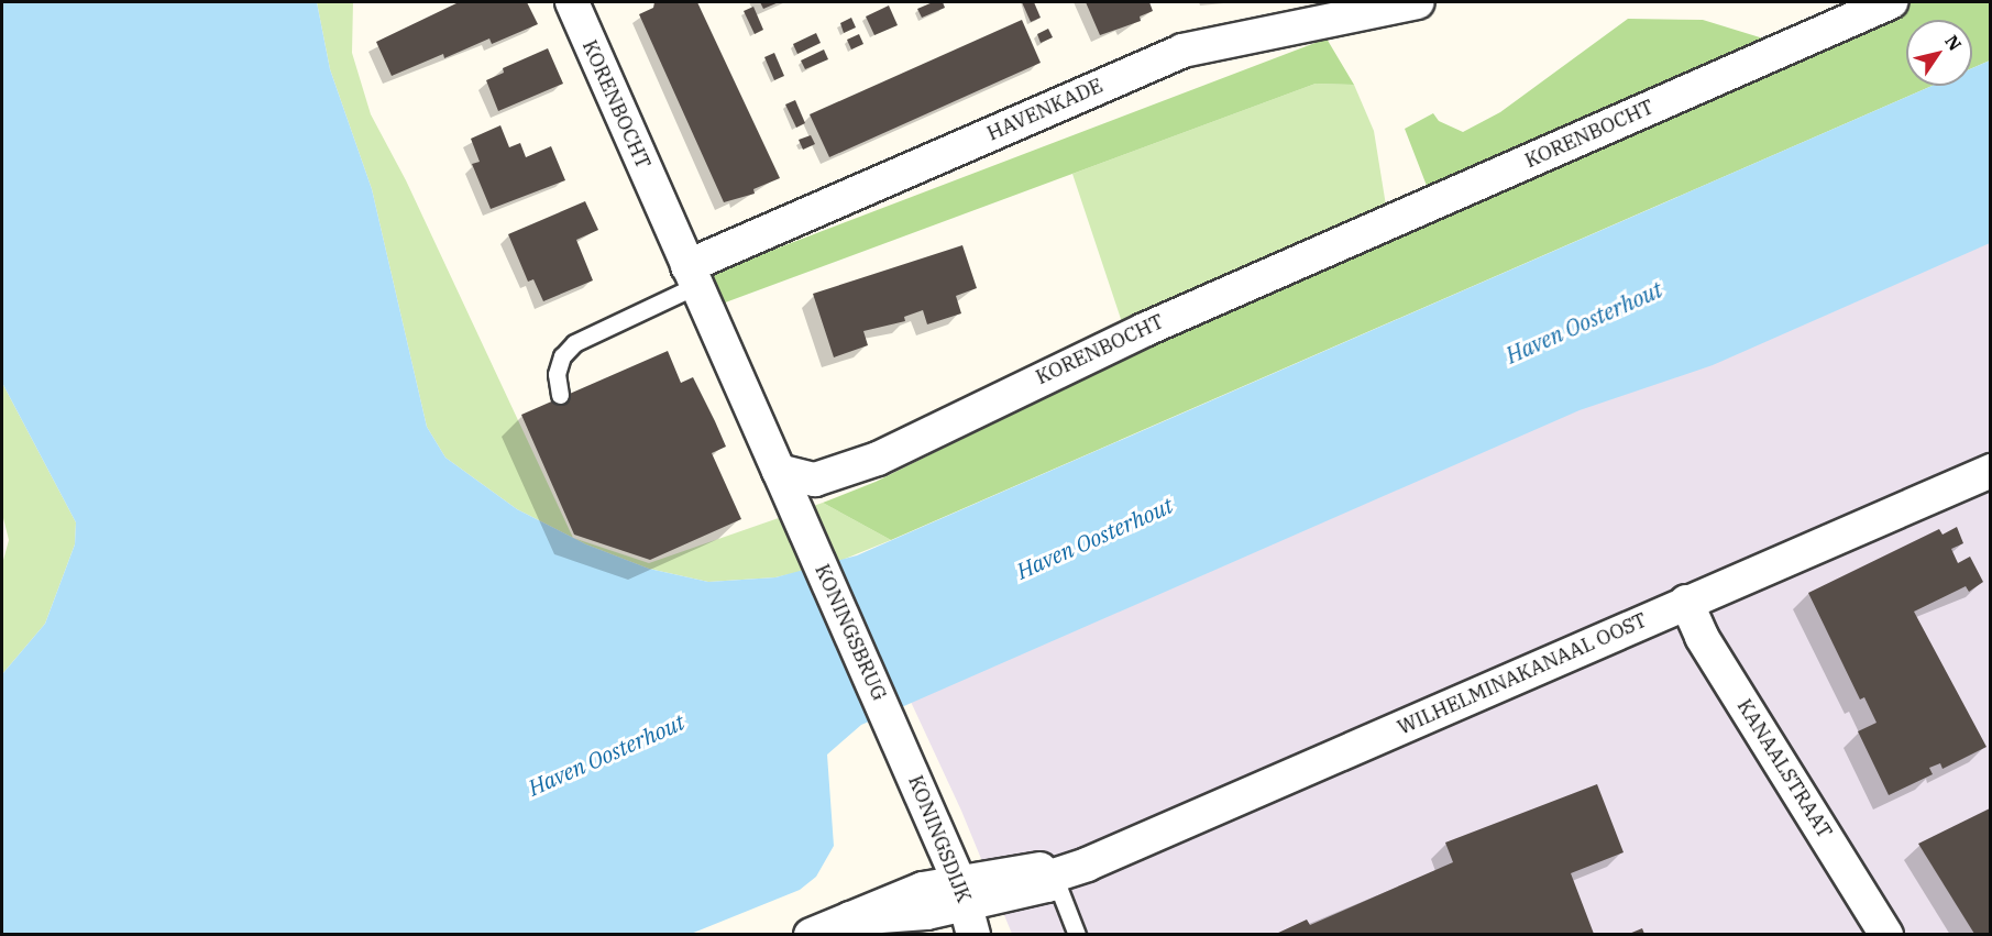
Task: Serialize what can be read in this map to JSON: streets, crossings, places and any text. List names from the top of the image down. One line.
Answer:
{"streets":{"street":["KORENBOCHT","HAVENKADE","KONINGSBRUG","WILHELMINAKANAAL OOST","KANAALSTRAAT","KONINGSDIJK"]},"crossings":[["KORENBOCHT","HAVENKADE"],["KORENBOCHT","KONINGSBRUG"],["KONINGSBRUG","KONINGSDIJK"],["WILHELMINAKANAAL OOST","KANAALSTRAAT"],["WILHELMINAKANAAL OOST","KONINGSDIJK"]],"water":["Haven Oosterhout"],"north":"top right"}
